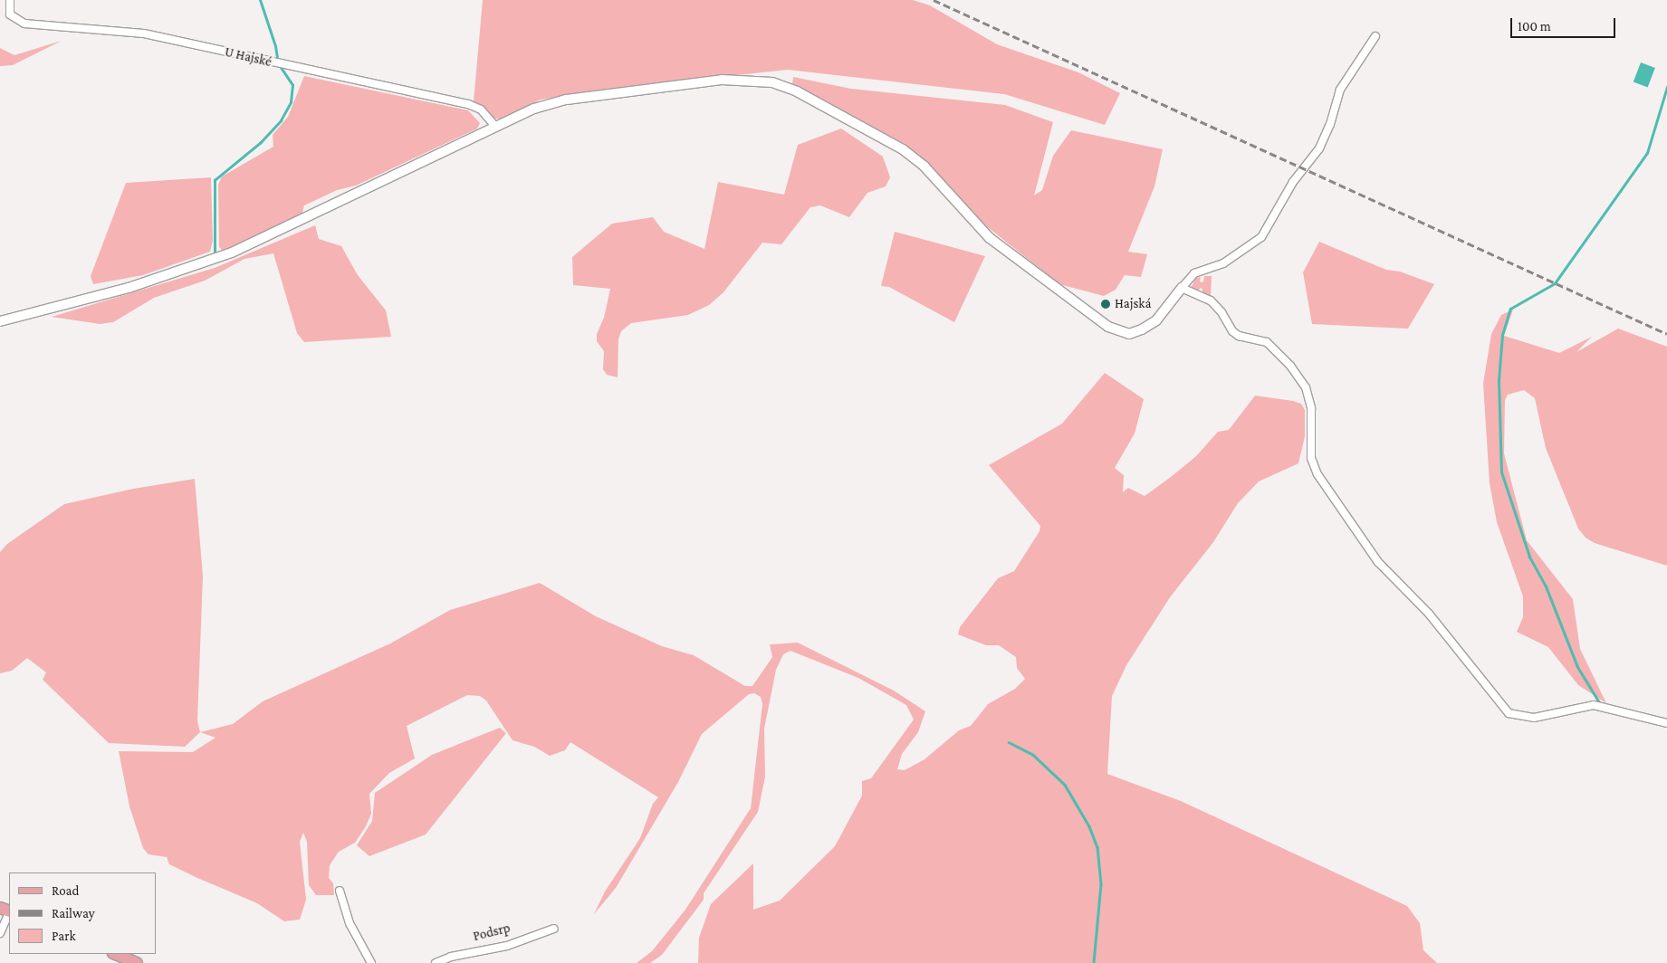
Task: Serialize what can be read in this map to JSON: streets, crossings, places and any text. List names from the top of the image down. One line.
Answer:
{"streets":{"street":["U Hajské","Podsrp"]},"places":["Hajská"],"legend":["Road","Railway","Park"],"scale_bar":"100 m"}
